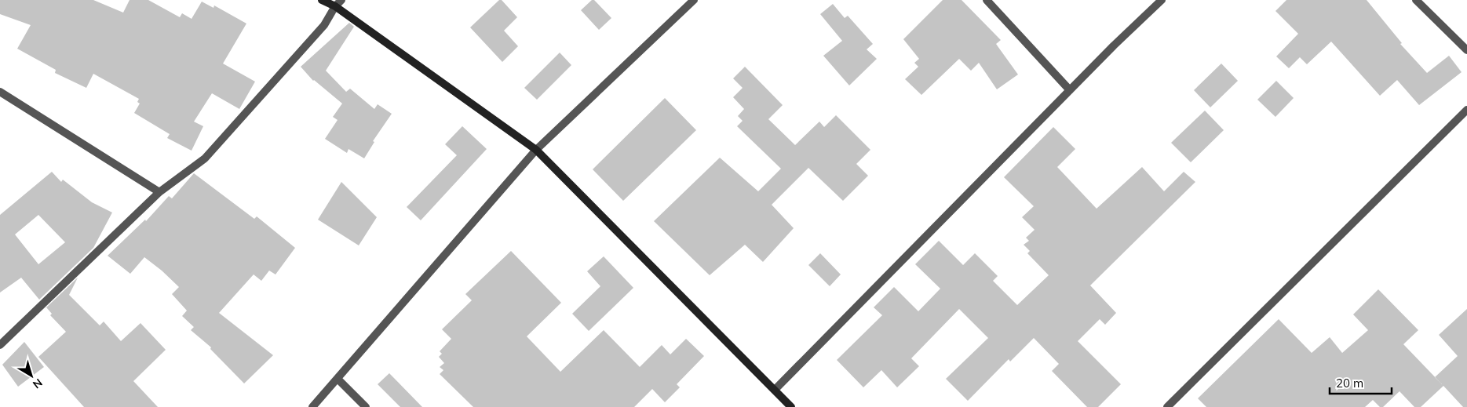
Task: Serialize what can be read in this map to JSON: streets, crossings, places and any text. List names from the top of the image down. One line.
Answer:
{"scale_bar":"20 m","north":"bottom right"}
